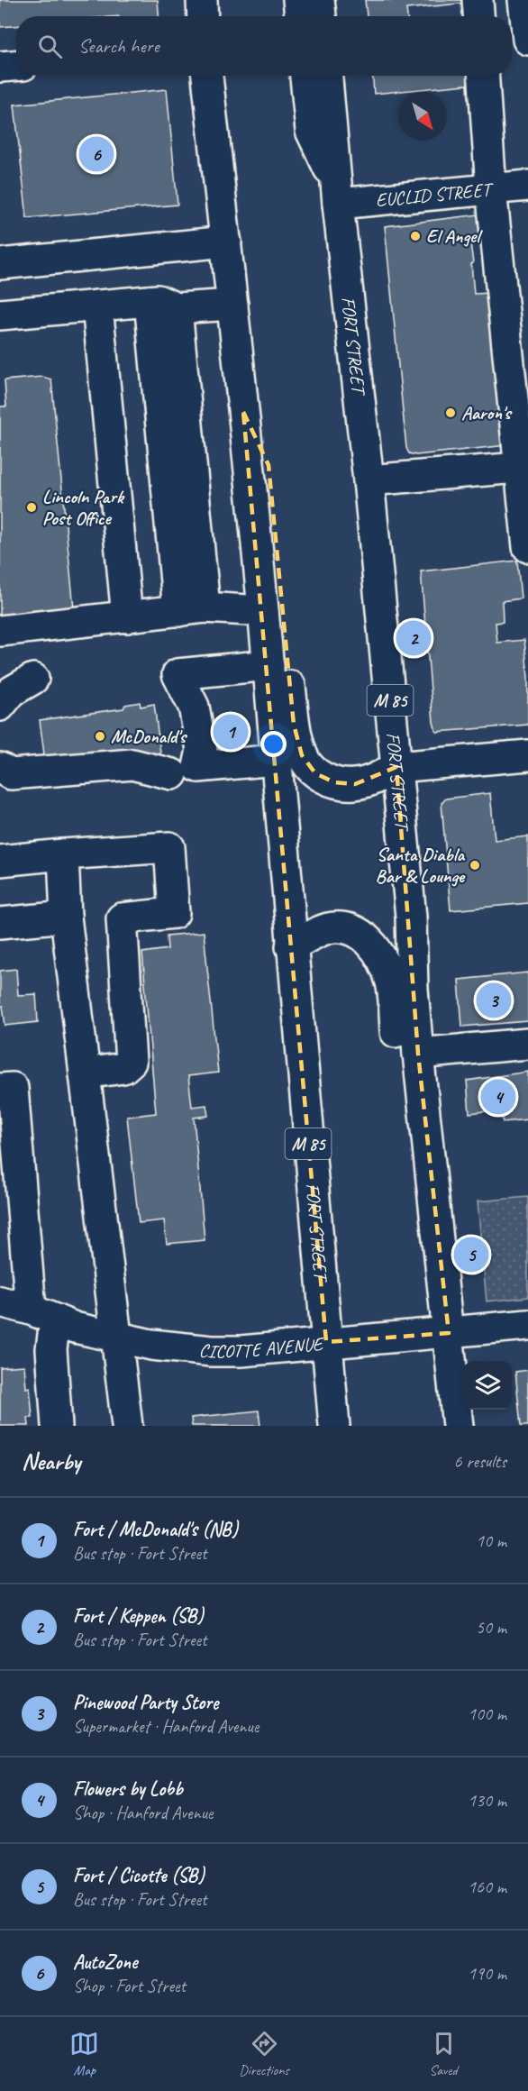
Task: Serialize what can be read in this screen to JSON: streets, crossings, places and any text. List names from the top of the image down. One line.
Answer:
{"streets":{"main road":["EUCLID STREET","FORT STREET","M 85","CICOTTE AVENUE"]},"crossings":[["EUCLID STREET","FORT STREET"],["FORT STREET","CICOTTE AVENUE"]],"places":["El Angel","Aaron's","Lincoln Park Post Office","McDonald's","Santa Diabla Bar & Lounge"],"north":"bottom right","page":{"search":"Search here","pins":["6","2","1","3","4","5"],"heading":["Nearby","6 results"],"list":[{"mark":"1","name":"Fort / McDonald's (NB)","note":"Bus stop · Fort Street","value":"10 m"},{"mark":"2","name":"Fort / Keppen (SB)","note":"Bus stop · Fort Street","value":"50 m"},{"mark":"3","name":"Pinewood Party Store","note":"Supermarket · Hanford Avenue","value":"100 m"},{"mark":"4","name":"Flowers by Lobb","note":"Shop · Hanford Avenue","value":"130 m"},{"mark":"5","name":"Fort / Cicotte (SB)","note":"Bus stop · Fort Street","value":"160 m"},{"mark":"6","name":"AutoZone","note":"Shop · Fort Street","value":"190 m"}],"nav":["Map","Directions","Saved"]}}
